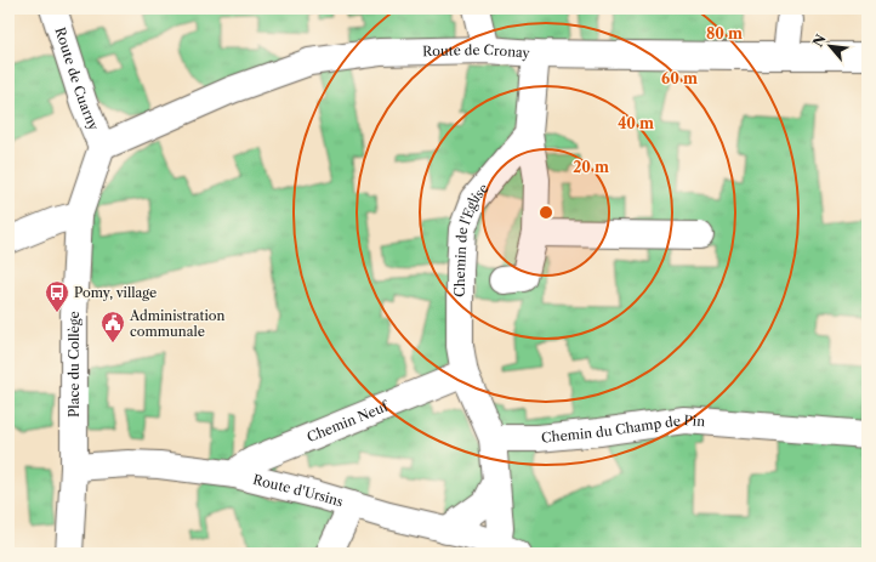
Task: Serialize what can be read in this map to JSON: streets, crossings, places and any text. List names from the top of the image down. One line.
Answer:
{"streets":{"street":["Route de Cronay","Route de Cuarny","Chemin de l'Eglise","Place du Collège","Chemin Neuf","Chemin du Champ de Pin","Route d'Ursins"]},"crossings":[["Route de Cronay","Route de Cuarny"],["Route de Cronay","Place du Collège"],["Route de Cuarny","Place du Collège"],["Chemin de l'Eglise","Chemin Neuf"],["Chemin de l'Eglise","Chemin du Champ de Pin"],["Place du Collège","Route d'Ursins"],["Chemin Neuf","Route d'Ursins"]],"places":{"bus stop":["Pomy, village"],"public building":["Administration communale"]},"north":"top left","rings":["80 m","60 m","40 m","20 m"]}
